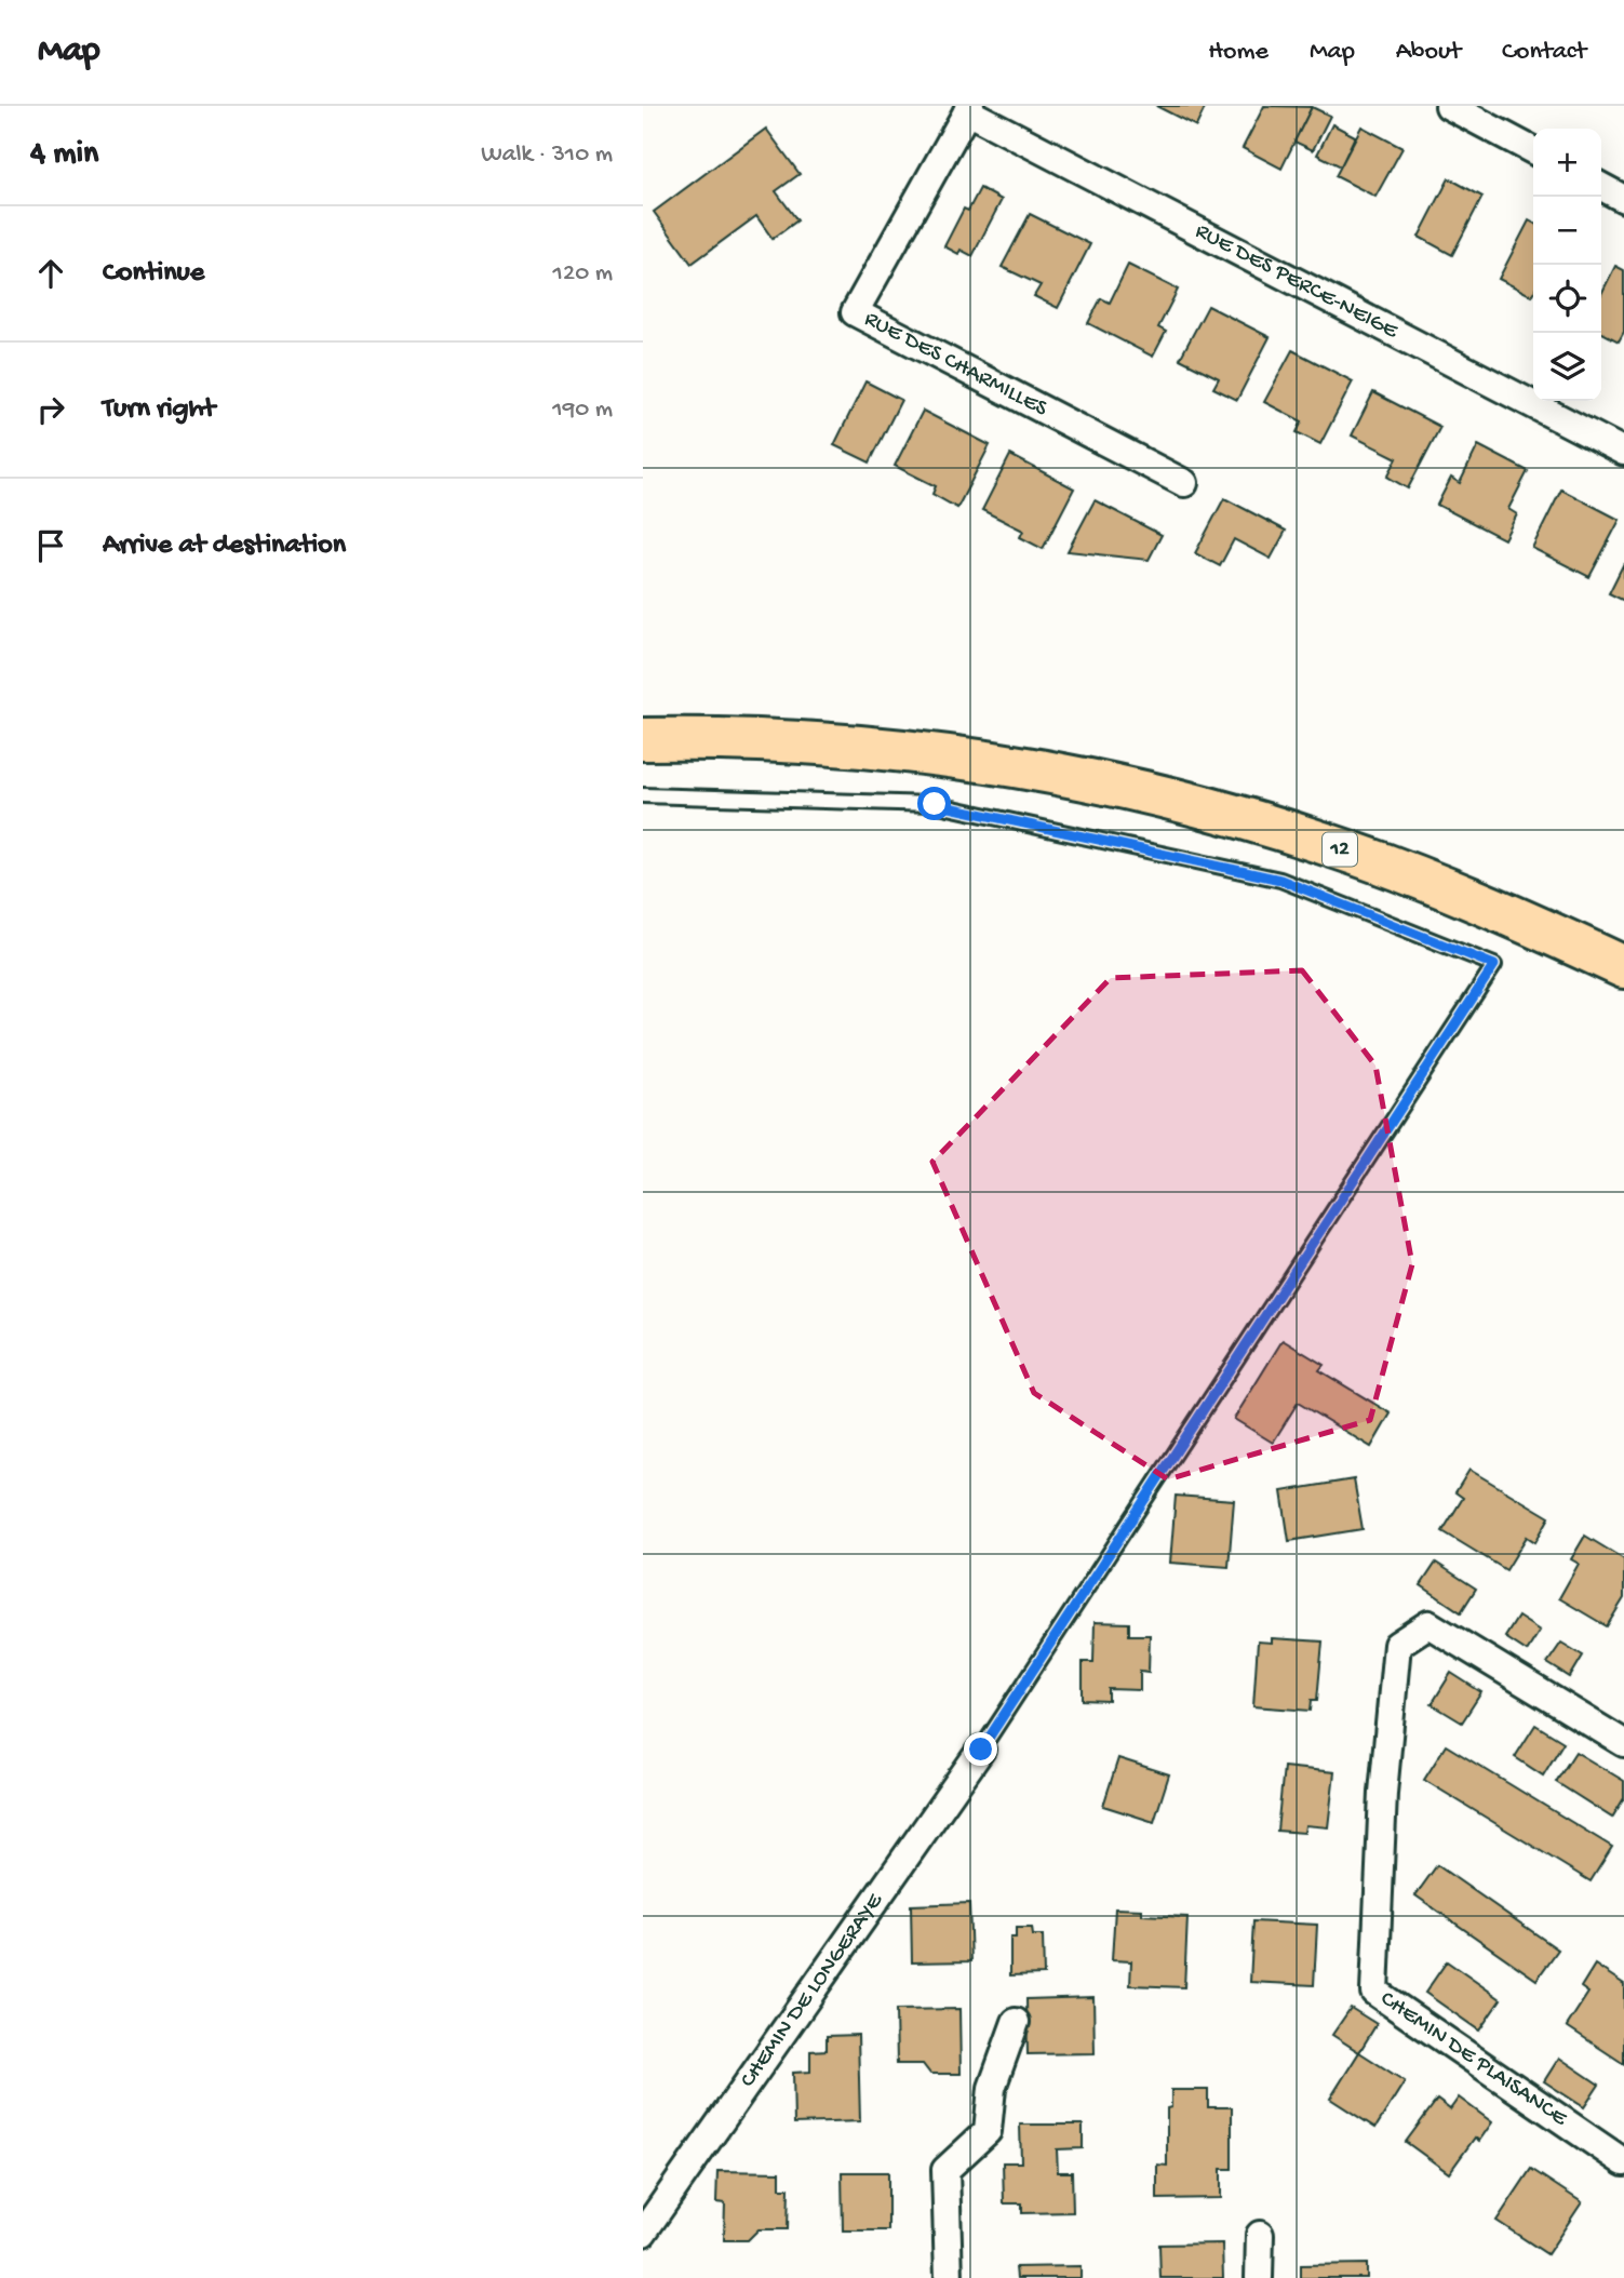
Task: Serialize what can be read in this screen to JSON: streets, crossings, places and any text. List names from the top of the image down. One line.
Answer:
{"streets":{"highway":["12"],"street":["RUE DES PERCE-NEIGE","RUE DES CHARMILLES","CHEMIN DE LONGERAYE","CHEMIN DE PLAISANCE"]},"crossings":[["RUE DES PERCE-NEIGE","RUE DES CHARMILLES"]],"page":{"header":"Map","nav":["Home","Map","About","Contact"],"heading":["4 min","Walk · 310 m"],"map_buttons":["+","−"],"list":[["Continue","120 m"],["Turn right","190 m"],"Arrive at destination"]}}
